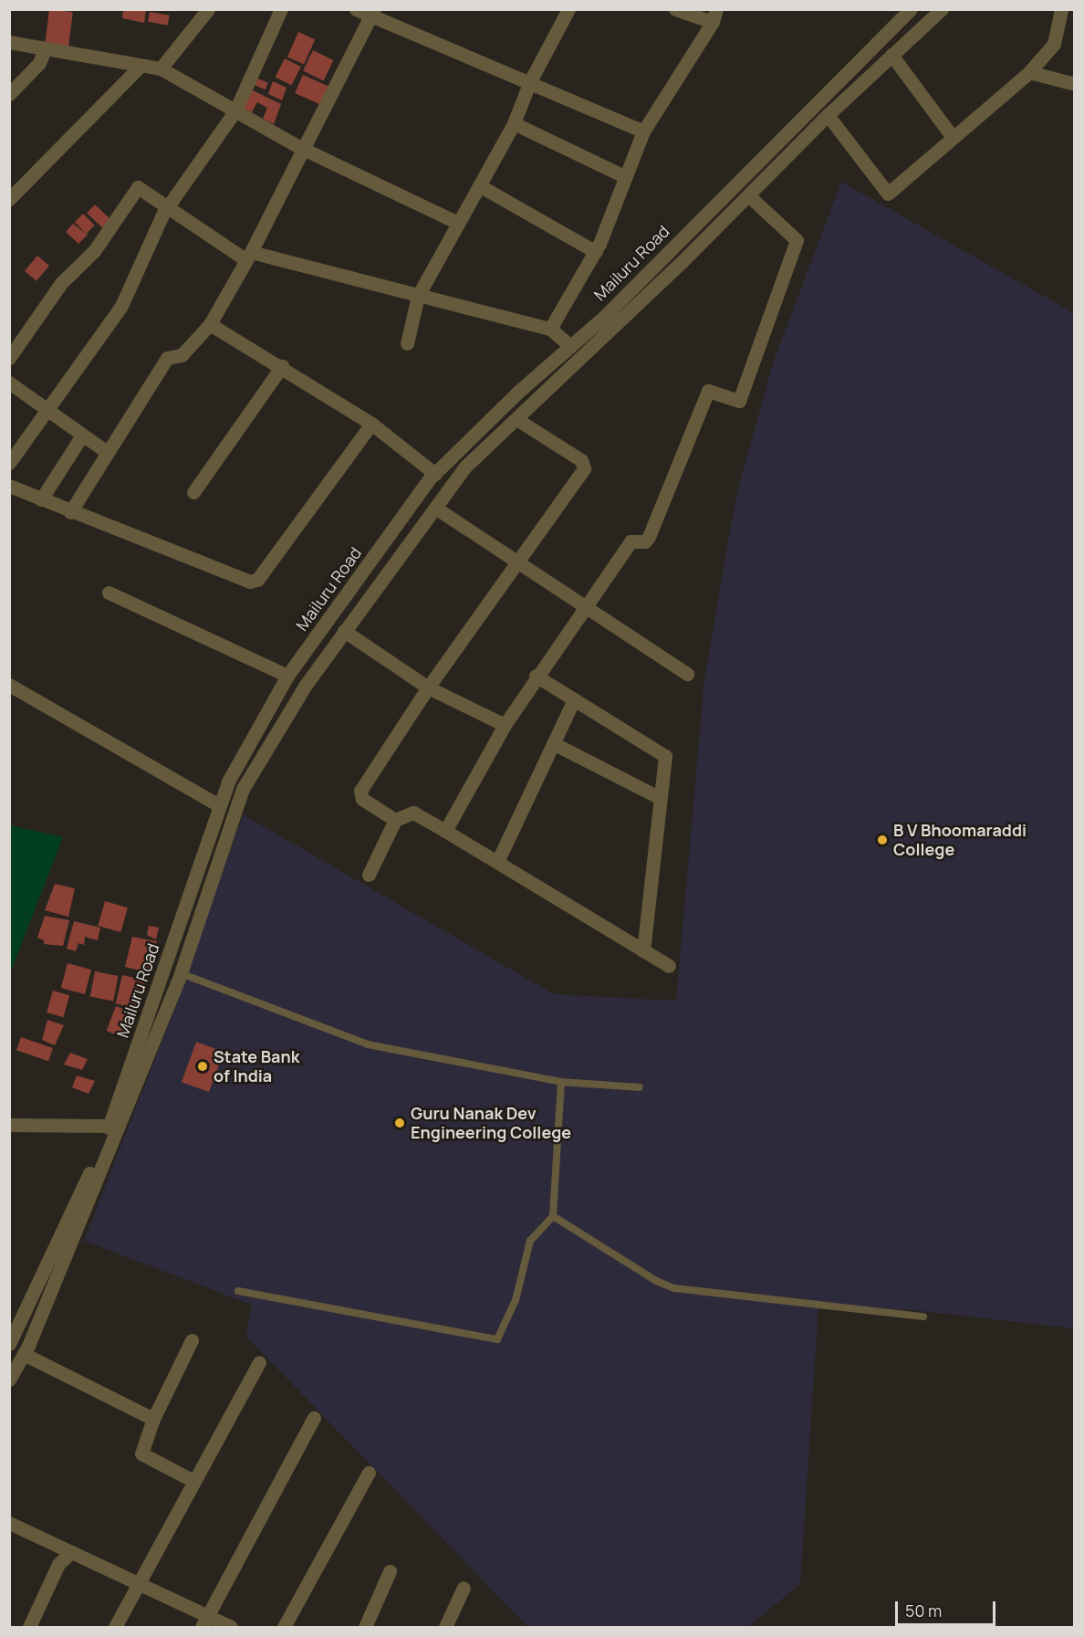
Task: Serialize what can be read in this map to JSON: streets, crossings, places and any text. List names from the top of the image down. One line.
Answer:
{"streets":{"street":["Mailuru Road"]},"places":["B V Bhoomaraddi College","State Bank of India","Guru Nanak Dev Engineering College"],"scale_bar":"50 m"}
